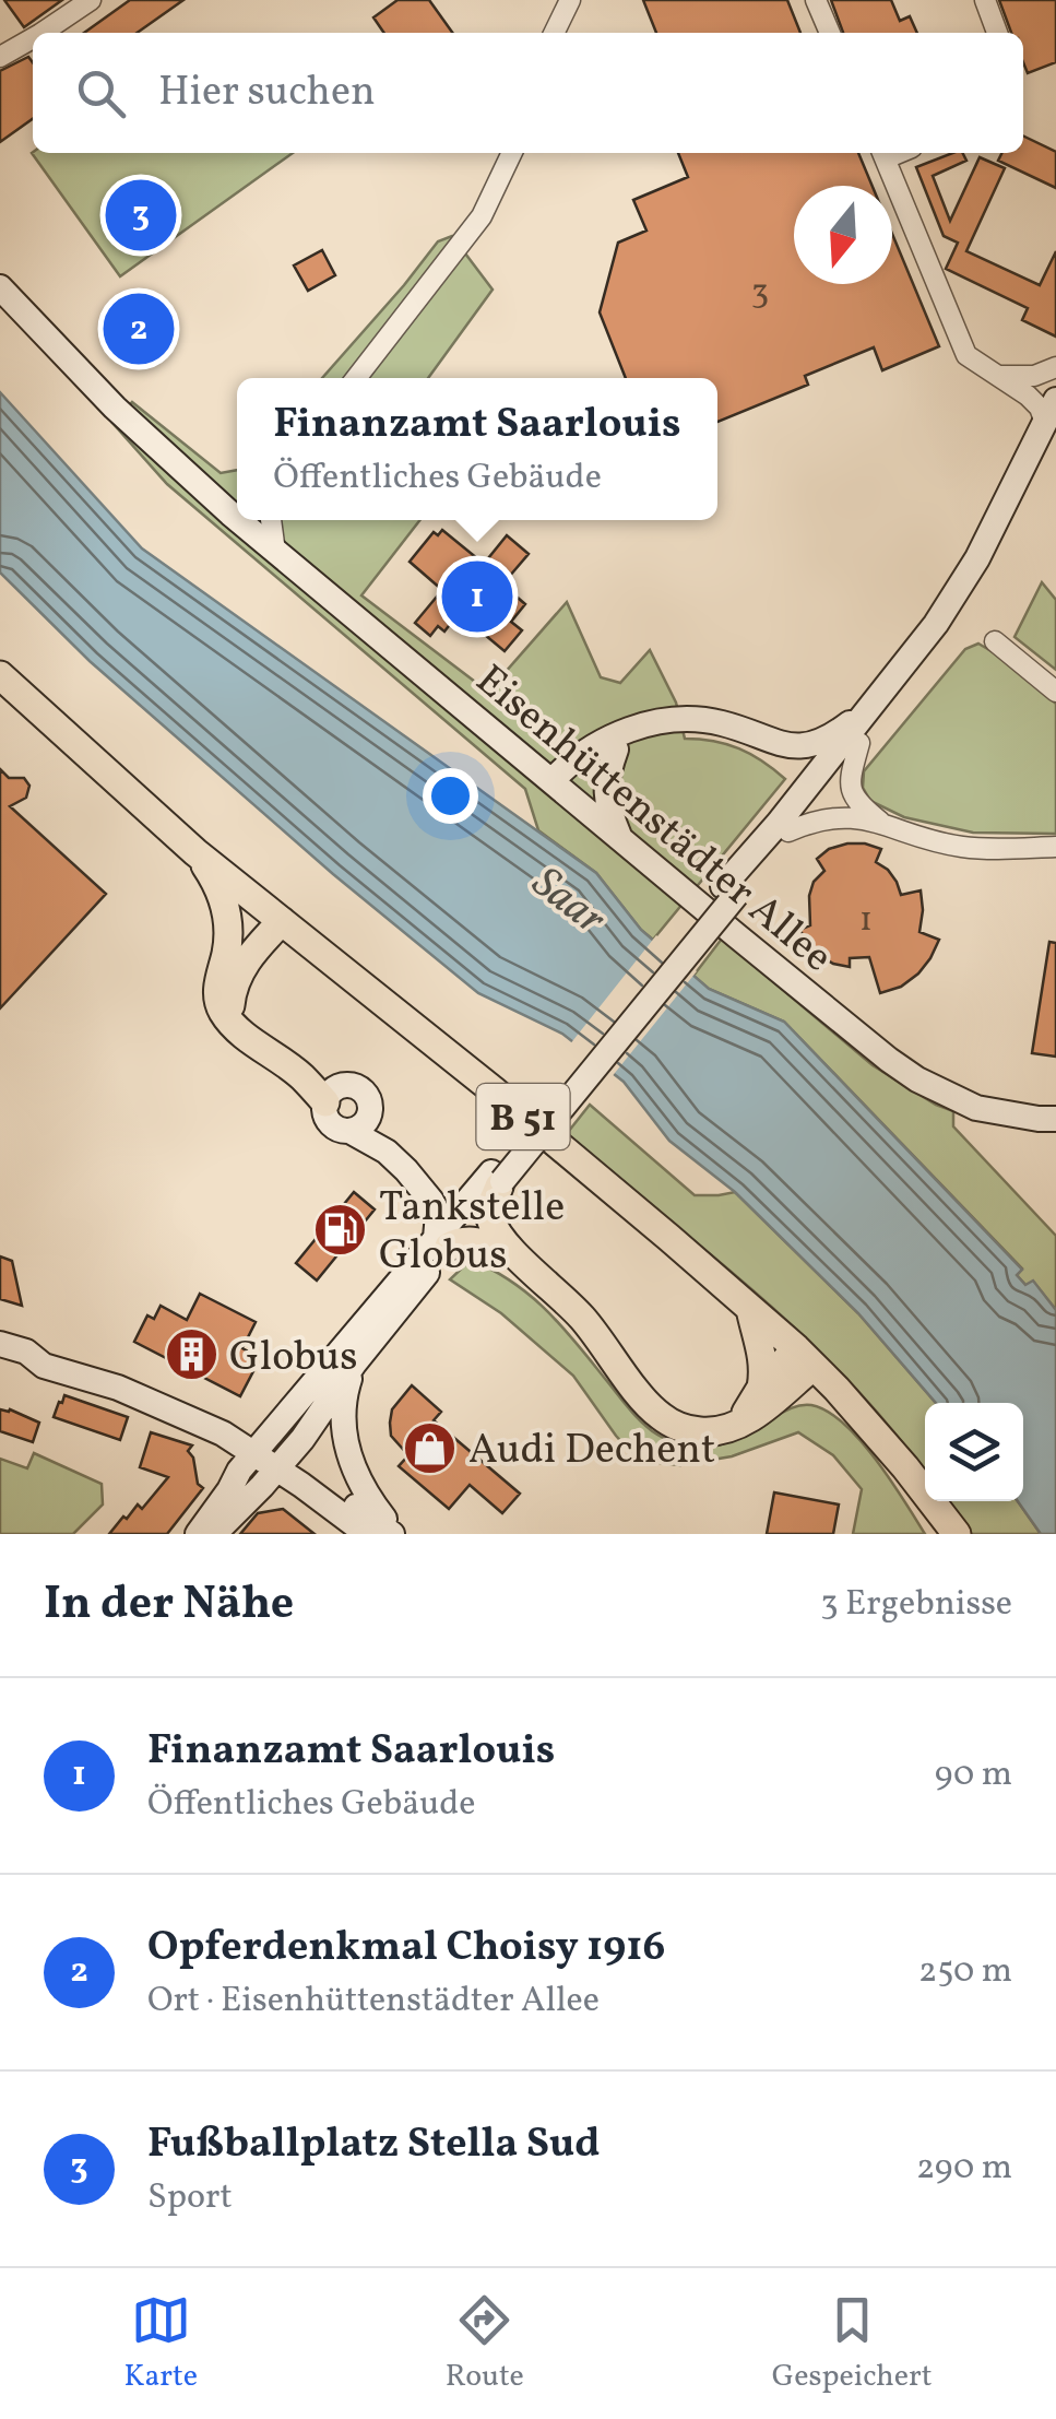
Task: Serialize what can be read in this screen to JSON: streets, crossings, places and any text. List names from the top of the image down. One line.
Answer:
{"streets":{"main road":["B 51"],"street":["Eisenhüttenstädter Allee"]},"water":["Saar"],"places":{"fuel station":["Tankstelle Globus"],"building":["Globus"],"shop":["Audi Dechent"]},"house_numbers":["3","1"],"north":"bottom","page":{"search":"Hier suchen","pins":["3","2","1"],"popup":["Finanzamt Saarlouis","Öffentliches Gebäude"],"heading":["In der Nähe","3 Ergebnisse"],"list":[{"mark":"1","name":"Finanzamt Saarlouis","note":"Öffentliches Gebäude","value":"90 m"},{"mark":"2","name":"Opferdenkmal Choisy 1916","note":"Ort · Eisenhüttenstädter Allee","value":"250 m"},{"mark":"3","name":"Fußballplatz Stella Sud","note":"Sport","value":"290 m"}],"nav":["Karte","Route","Gespeichert"]}}
